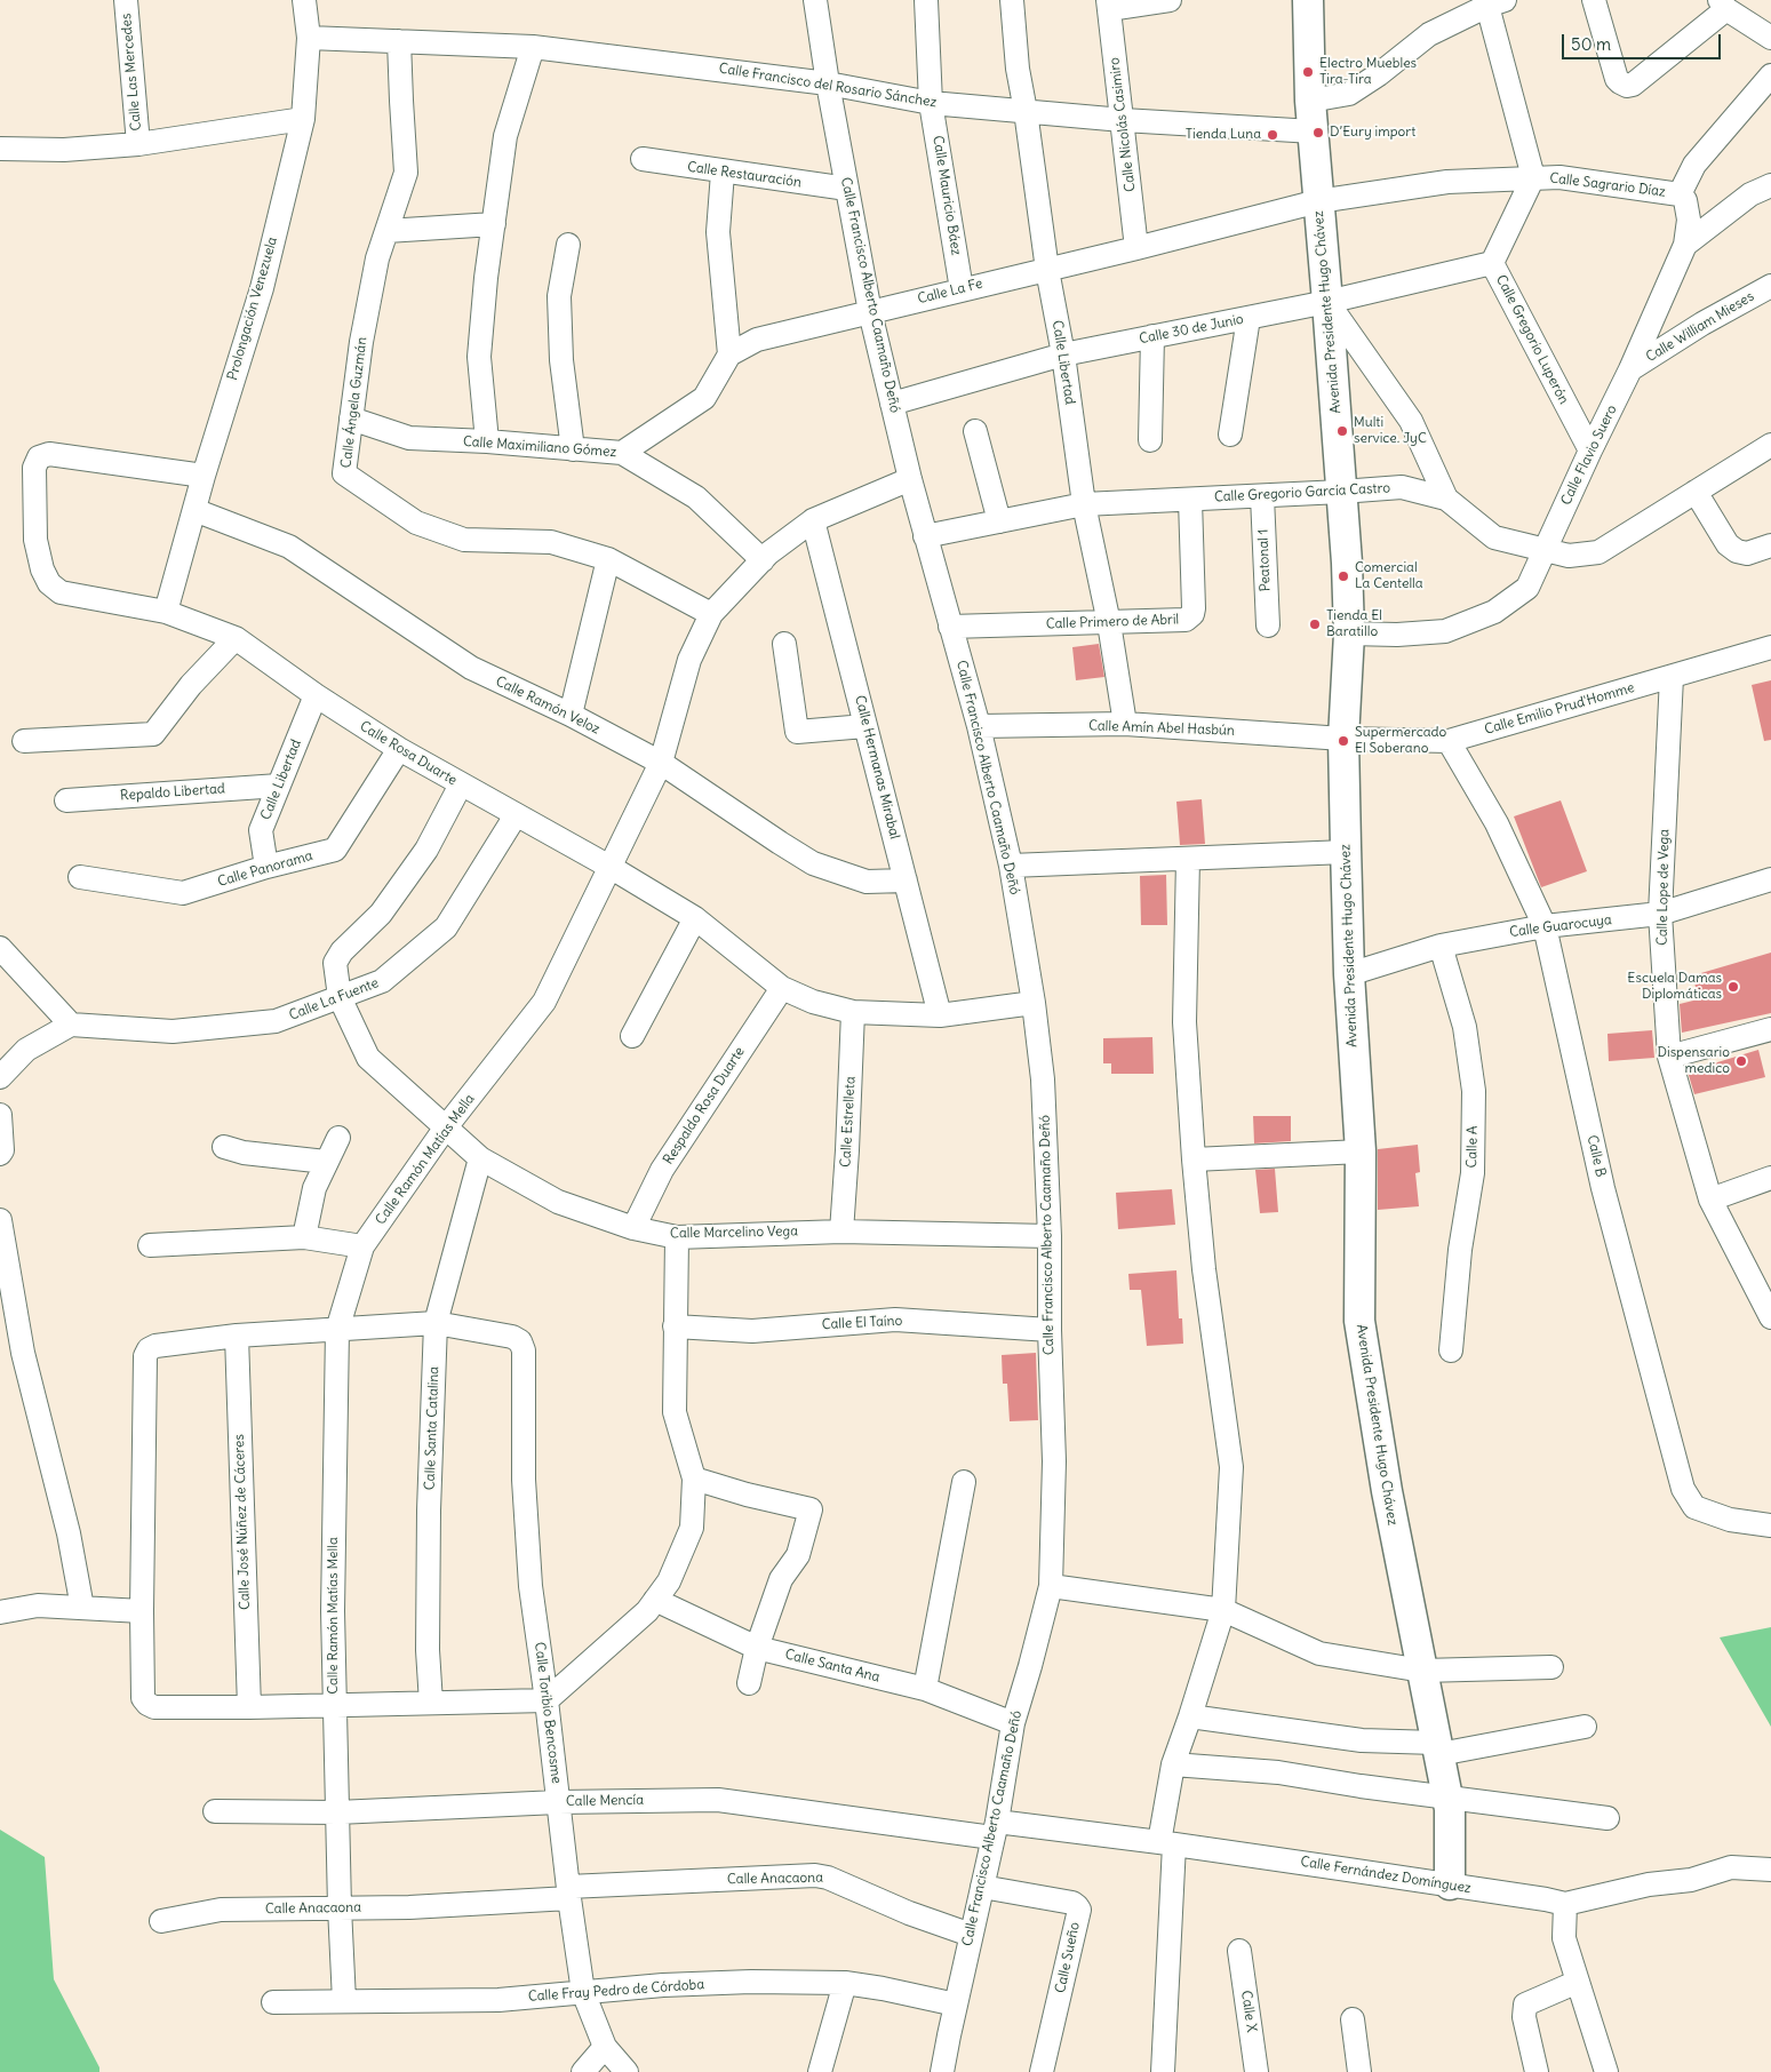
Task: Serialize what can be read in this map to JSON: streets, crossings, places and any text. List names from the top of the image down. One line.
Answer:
{"streets":{"main road":["Avenida Presidente Hugo Chávez"],"street":["Calle Las Mercedes","Calle Francisco del Rosario Sánchez","Calle Nicolás Casimiro","Calle Restauración","Calle Sagrario Díaz","Calle Mauricio Báez","Calle La Fe","Calle Francisco Alberto Caamaño Deñó","Prolongación Venezuela","Calle William Mieses","Calle 30 de Junio","Calle Gregorio Luperón","Calle Libertad","Calle Ángela Guzmán","Calle Maximiliano Gómez","Calle Flavio Suero","Calle Gregorio García Castro","Peatonal 1","Calle Primero de Abril","Calle Ramón Veloz","Calle Emilio Prud'Homme","Calle Amín Abel Hasbún","Calle Rosa Duarte","Calle Hermanas Mirabal","Repaldo Libertad","Calle Panorama","Calle Lope de Vega","Calle Guarocuya","Calle La Fuente","Respaldo Rosa Duarte","Calle Estrelleta","Calle A","Calle B","Calle Ramón Matías Mella","Calle Marcelino Vega","Calle El Taíno","Calle Santa Catalina","Calle José Núñez de Cáceres","Calle Santa Ana","Calle Toribio Bencosme","Calle Mencía","Calle Fernández Domínguez","Calle Anacaona","Calle Sueño","Calle Fray Pedro de Córdoba","Calle X"]},"crossings":[["Calle Francisco del Rosario Sánchez","Calle Nicolás Casimiro"],["Calle Francisco del Rosario Sánchez","Calle Mauricio Báez"],["Calle Francisco del Rosario Sánchez","Calle Francisco Alberto Caamaño Deñó"],["Calle Francisco del Rosario Sánchez","Prolongación Venezuela"],["Calle Francisco del Rosario Sánchez","Avenida Presidente Hugo Chávez"],["Calle Francisco del Rosario Sánchez","Calle Libertad"],["Calle Francisco del Rosario Sánchez","Calle Ángela Guzmán"],["Calle Nicolás Casimiro","Calle La Fe"],["Calle Restauración","Calle Francisco Alberto Caamaño Deñó"],["Calle Sagrario Díaz","Calle La Fe"],["Calle Sagrario Díaz","Avenida Presidente Hugo Chávez"],["Calle Sagrario Díaz","Calle Gregorio Luperón"],["Calle Mauricio Báez","Calle La Fe"],["Calle La Fe","Calle Francisco Alberto Caamaño Deñó"],["Calle La Fe","Avenida Presidente Hugo Chávez"],["Calle La Fe","Calle Libertad"],["Calle La Fe","Calle Maximiliano Gómez"],["Calle Francisco Alberto Caamaño Deñó","Calle 30 de Junio"],["Calle Francisco Alberto Caamaño Deñó","Calle Gregorio García Castro"],["Calle Francisco Alberto Caamaño Deñó","Calle Primero de Abril"],["Calle Francisco Alberto Caamaño Deñó","Calle Amín Abel Hasbún"],["Calle Francisco Alberto Caamaño Deñó","Calle Rosa Duarte"],["Calle Francisco Alberto Caamaño Deñó","Calle Ramón Matías Mella"],["Calle Francisco Alberto Caamaño Deñó","Calle Marcelino Vega"],["Calle Francisco Alberto Caamaño Deñó","Calle El Taíno"],["Calle Francisco Alberto Caamaño Deñó","Calle Santa Ana"],["Calle Francisco Alberto Caamaño Deñó","Calle Mencía"],["Calle Francisco Alberto Caamaño Deñó","Calle Fernández Domínguez"],["Calle Francisco Alberto Caamaño Deñó","Calle Anacaona"],["Calle Francisco Alberto Caamaño Deñó","Calle Sueño"],["Calle Francisco Alberto Caamaño Deñó","Calle Fray Pedro de Córdoba"],["Prolongación Venezuela","Calle Ramón Veloz"],["Prolongación Venezuela","Calle Rosa Duarte"],["Avenida Presidente Hugo Chávez","Calle 30 de Junio"],["Avenida Presidente Hugo Chávez","Calle Flavio Suero"],["Avenida Presidente Hugo Chávez","Calle Gregorio García Castro"],["Avenida Presidente Hugo Chávez","Calle Emilio Prud'Homme"],["Avenida Presidente Hugo Chávez","Calle Amín Abel Hasbún"],["Avenida Presidente Hugo Chávez","Calle Guarocuya"],["Avenida Presidente Hugo Chávez","Calle Fernández Domínguez"],["Calle William Mieses","Calle Flavio Suero"],["Calle 30 de Junio","Calle Gregorio Luperón"],["Calle 30 de Junio","Calle Libertad"],["Calle Gregorio Luperón","Calle Flavio Suero"],["Calle Libertad","Calle Gregorio García Castro"],["Calle Libertad","Calle Primero de Abril"],["Calle Libertad","Calle Amín Abel Hasbún"],["Calle Libertad","Calle Rosa Duarte"],["Calle Libertad","Repaldo Libertad"],["Calle Libertad","Calle Panorama"],["Calle Ángela Guzmán","Calle Maximiliano Gómez"],["Calle Ángela Guzmán","Calle Ramón Matías Mella"],["Calle Maximiliano Gómez","Calle Ramón Matías Mella"],["Calle Flavio Suero","Calle Gregorio García Castro"],["Calle Gregorio García Castro","Peatonal 1"],["Calle Gregorio García Castro","Calle Primero de Abril"],["Calle Ramón Veloz","Calle Hermanas Mirabal"],["Calle Ramón Veloz","Calle Ramón Matías Mella"],["Calle Emilio Prud'Homme","Calle Amín Abel Hasbún"],["Calle Emilio Prud'Homme","Calle Lope de Vega"],["Calle Emilio Prud'Homme","Calle B"],["Calle Rosa Duarte","Calle Hermanas Mirabal"],["Calle Rosa Duarte","Calle Panorama"],["Calle Rosa Duarte","Calle La Fuente"],["Calle Rosa Duarte","Respaldo Rosa Duarte"],["Calle Rosa Duarte","Calle Estrelleta"],["Calle Rosa Duarte","Calle Ramón Matías Mella"],["Calle Rosa Duarte","Calle Marcelino Vega"],["Calle Hermanas Mirabal","Calle Ramón Matías Mella"],["Calle Lope de Vega","Calle Guarocuya"],["Calle Guarocuya","Calle A"],["Calle Guarocuya","Calle B"],["Calle La Fuente","Calle Marcelino Vega"],["Respaldo Rosa Duarte","Calle Marcelino Vega"],["Calle Estrelleta","Calle Marcelino Vega"],["Calle Ramón Matías Mella","Calle Marcelino Vega"],["Calle Ramón Matías Mella","Calle Mencía"],["Calle Ramón Matías Mella","Calle Anacaona"],["Calle Ramón Matías Mella","Calle Fray Pedro de Córdoba"],["Calle Marcelino Vega","Calle Santa Catalina"],["Calle Santa Catalina","Calle Toribio Bencosme"],["Calle Toribio Bencosme","Calle Mencía"],["Calle Toribio Bencosme","Calle Anacaona"],["Calle Toribio Bencosme","Calle Fray Pedro de Córdoba"],["Calle Mencía","Calle Fernández Domínguez"]],"places":["Electro Muebles Tira-Tira","D’Eury import","Tienda Luna","Multi service. JyC","Comercial La Centella","Tienda El Baratillo","Supermercado El Soberano","Escuela Damas Diplomáticas","Dispensario medico"],"scale_bar":"50 m"}
